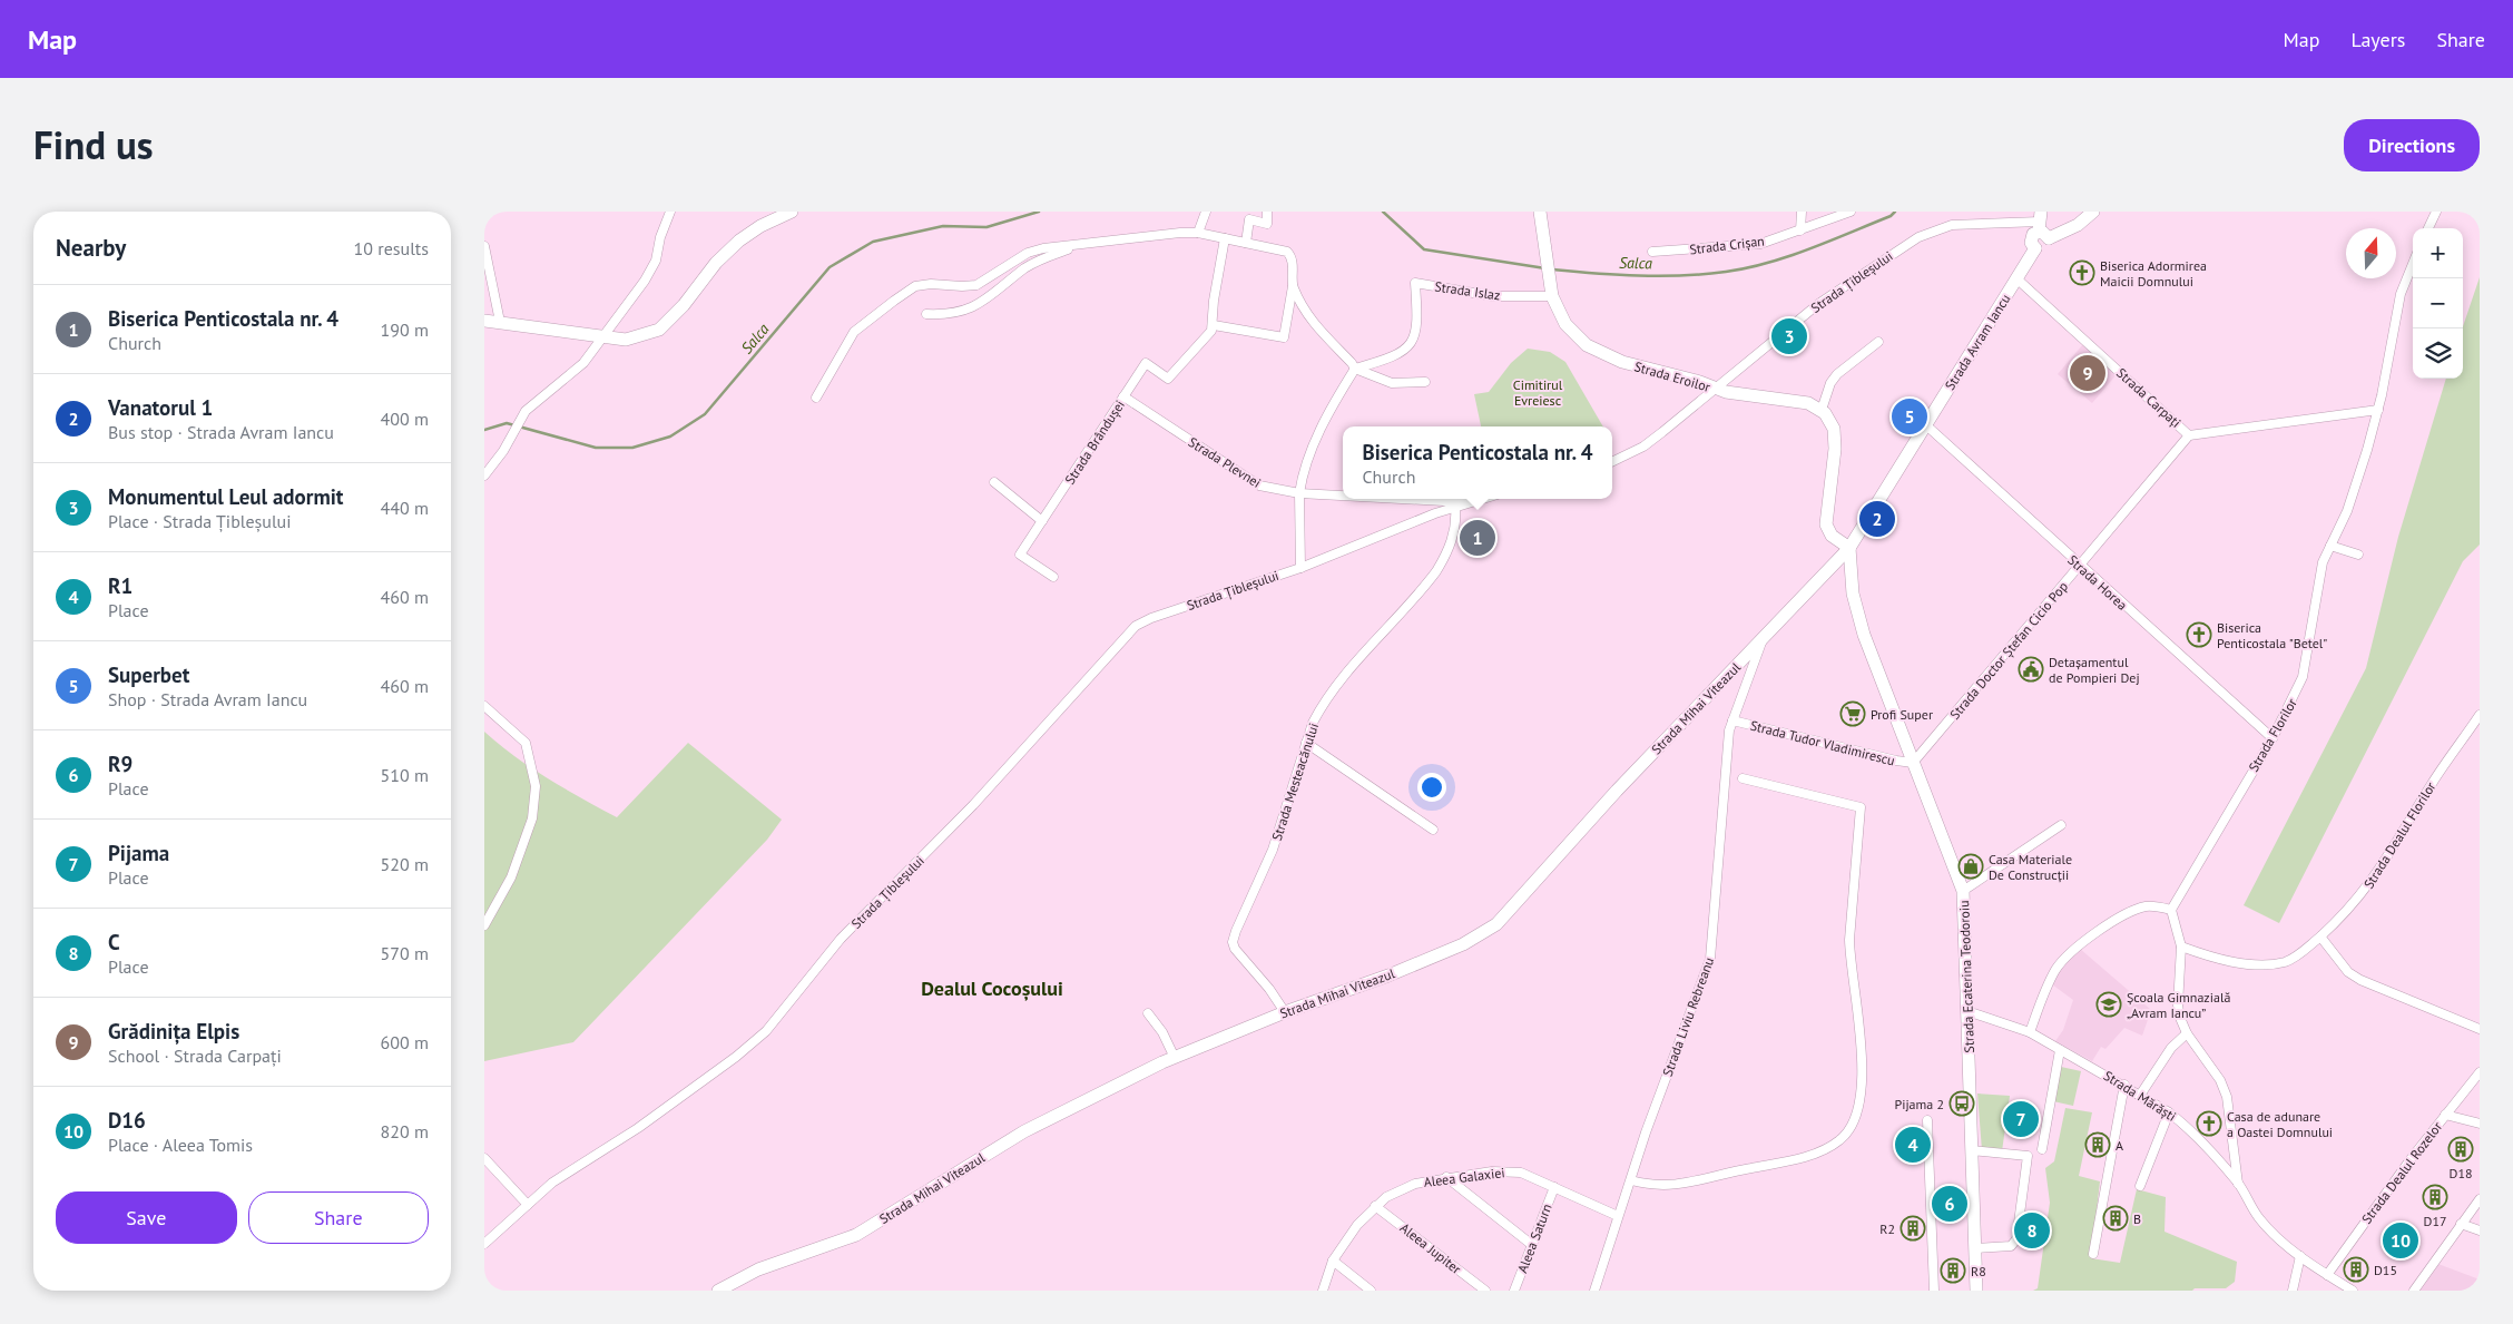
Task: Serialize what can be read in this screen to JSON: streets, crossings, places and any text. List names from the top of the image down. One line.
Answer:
{"streets":{"main road":["Strada Avram Iancu","Strada Eroilor","Strada Mihai Viteazul","Strada Ecaterina Teodoroiu"],"street":["Strada Crișan","Strada Țibleșului","Strada Islaz","Strada Carpați","Strada Brândușei","Strada Plevnei","Strada Horea","Strada Doctor Ștefan Cicio Pop","Strada Florilor","Strada Tudor Vladimirescu","Strada Mesteacănului","Strada Dealul Florilor","Strada Liviu Rebreanu","Strada Mărăști","Strada Dealul Rozelor","Aleea Galaxiei","Aleea Saturn","Aleea Jupiter"]},"crossings":[["Strada Țibleșului","Strada Avram Iancu"],["Strada Țibleșului","Strada Eroilor"],["Strada Țibleșului","Strada Plevnei"],["Strada Țibleșului","Strada Mesteacănului"],["Strada Islaz","Strada Eroilor"],["Strada Avram Iancu","Strada Carpați"],["Strada Avram Iancu","Strada Horea"],["Strada Avram Iancu","Strada Mihai Viteazul"],["Strada Avram Iancu","Strada Ecaterina Teodoroiu"],["Strada Carpați","Strada Doctor Ștefan Cicio Pop"],["Strada Carpați","Strada Florilor"],["Strada Brândușei","Strada Plevnei"],["Strada Horea","Strada Doctor Ștefan Cicio Pop"],["Strada Horea","Strada Florilor"],["Strada Doctor Ștefan Cicio Pop","Strada Tudor Vladimirescu"],["Strada Doctor Ștefan Cicio Pop","Strada Ecaterina Teodoroiu"],["Strada Mihai Viteazul","Strada Mesteacănului"],["Strada Mihai Viteazul","Strada Ecaterina Teodoroiu"],["Strada Mihai Viteazul","Strada Liviu Rebreanu"],["Strada Tudor Vladimirescu","Strada Ecaterina Teodoroiu"],["Strada Tudor Vladimirescu","Strada Liviu Rebreanu"],["Strada Ecaterina Teodoroiu","Strada Mărăști"],["Strada Liviu Rebreanu","Aleea Galaxiei"],["Strada Mărăști","Strada Dealul Rozelor"],["Aleea Galaxiei","Aleea Saturn"],["Aleea Galaxiei","Aleea Jupiter"]],"districts":["Dealul Cocoșului"],"water":["Salca"],"parks":["Cimitirul Evreiesc"],"places":{"church":["Biserica Adormirea Maicii Domnului","Biserica Penticostala \"Betel\"","Casa de adunare a Oastei Domnului"],"public building":["Detașamentul de Pompieri Dej"],"supermarket":["Profi Super"],"shop":["Casa Materiale De Construcții"],"school or university":["Școala Gimnazială „Avram Iancu”"],"bus stop":["Pijama 2"],"building":["A","D18","D17","B","R2","D15","R8"]},"north":"top","page":{"header":"Map","nav":["Map","Layers","Share"],"title":"Find us","buttons":["Directions",["Save","Share"]],"heading":["Nearby","10 results"],"map_buttons":["+","−"],"list":[{"mark":"1","name":"Biserica Penticostala nr. 4","note":"Church","value":"190 m"},{"mark":"2","name":"Vanatorul 1","note":"Bus stop · Strada Avram Iancu","value":"400 m"},{"mark":"3","name":"Monumentul Leul adormit","note":"Place · Strada Țibleșului","value":"440 m"},{"mark":"4","name":"R1","note":"Place","value":"460 m"},{"mark":"5","name":"Superbet","note":"Shop · Strada Avram Iancu","value":"460 m"},{"mark":"6","name":"R9","note":"Place","value":"510 m"},{"mark":"7","name":"Pijama","note":"Place","value":"520 m"},{"mark":"8","name":"C","note":"Place","value":"570 m"},{"mark":"9","name":"Grădinița Elpis","note":"School · Strada Carpați","value":"600 m"},{"mark":"10","name":"D16","note":"Place · Aleea Tomis","value":"820 m"}],"pins":["3","9","5","2","1","7","4","6","8","10"],"popup":["Biserica Penticostala nr. 4","Church"]}}
